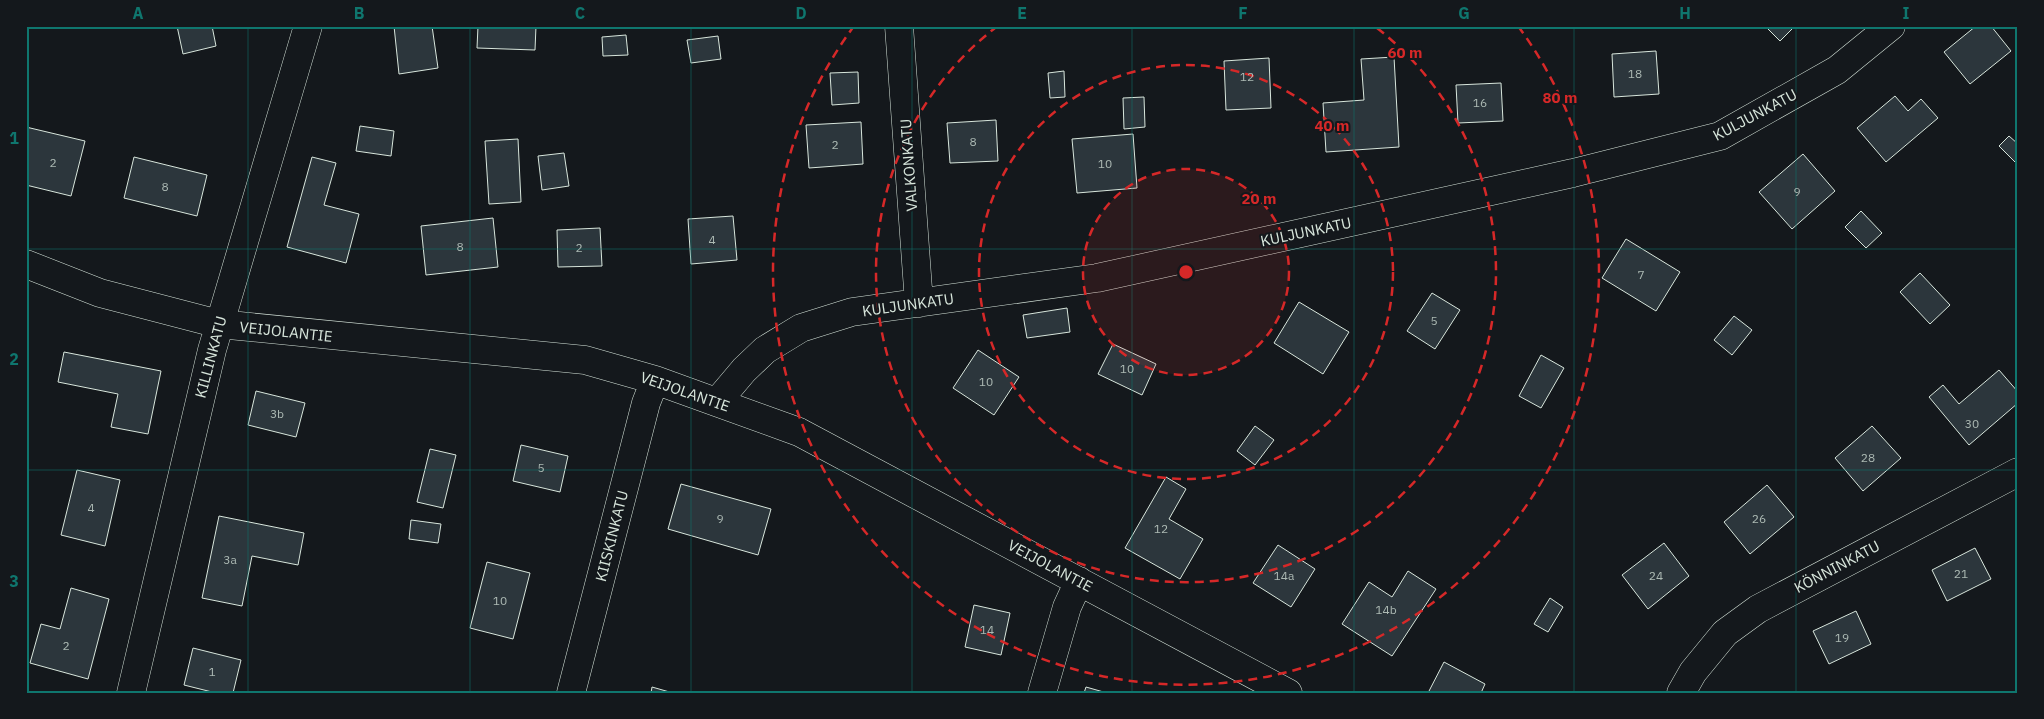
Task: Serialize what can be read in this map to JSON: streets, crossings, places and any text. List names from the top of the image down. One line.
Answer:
{"streets":{"street":["KULJUNKATU","VALKONKATU","VEIJOLANTIE","KILLINKATU","KIISKINKATU","KÖNNINKATU"]},"crossings":[["KULJUNKATU","VALKONKATU"],["KULJUNKATU","VEIJOLANTIE"],["VEIJOLANTIE","KILLINKATU"],["VEIJOLANTIE","KIISKINKATU"]],"house_numbers":["18","12","16","8","2","2","10","8","9","4","8","2","7","5","10","10","3b","30","28","5","4","9","26","12","3a","21","14a","24","10","14b","14","19","2","1"],"grid":{"columns":["A","B","C","D","E","F","G","H","I"],"rows":["1","2","3"]},"rings":["60 m","80 m","40 m","20 m"]}
